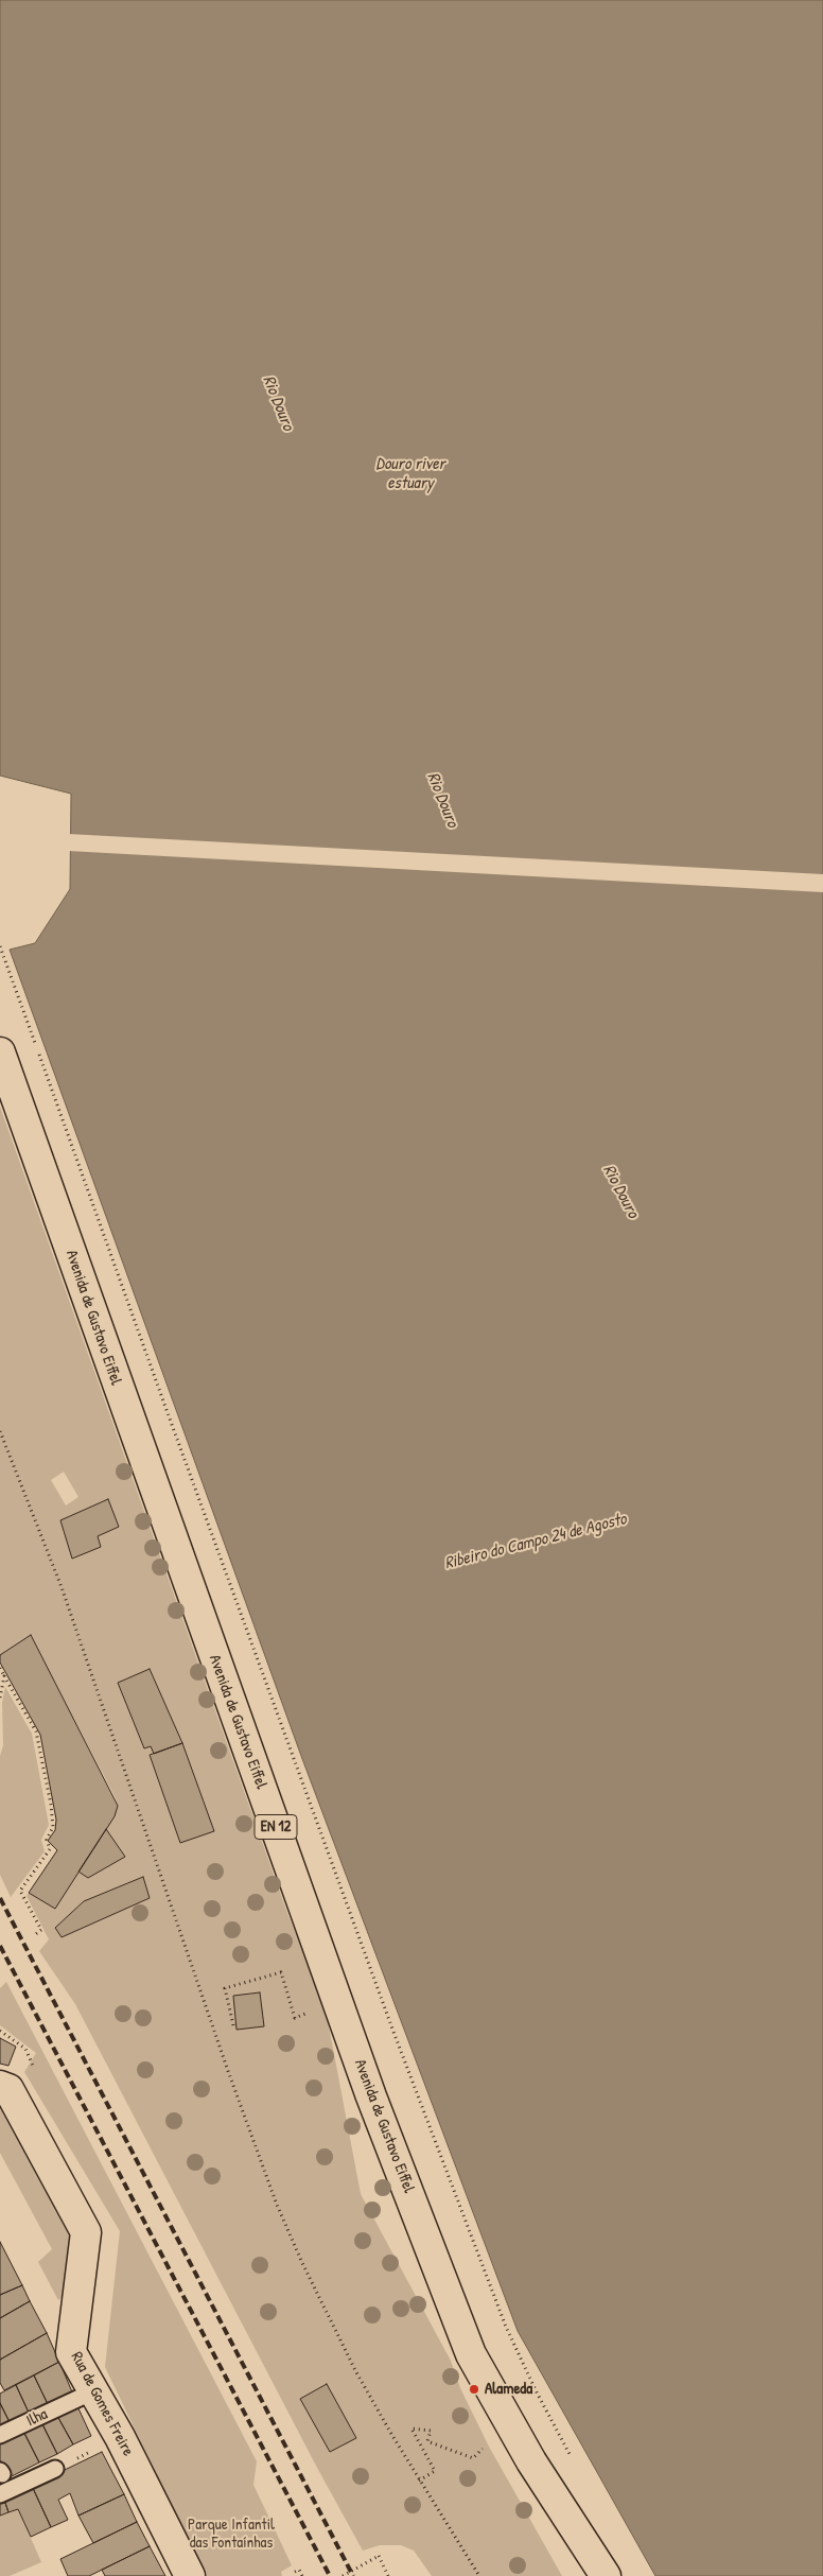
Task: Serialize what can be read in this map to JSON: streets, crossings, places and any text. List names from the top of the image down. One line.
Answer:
{"streets":{"main road":["Avenida de Gustavo Eiffel","EN 12","Rua de Gomes Freire"],"lane":["Ilha"]},"crossings":[["Rua de Gomes Freire","Ilha"]],"water":["Rio Douro","Douro river estuary","Ribeiro do Campo 24 de Agosto"],"parks":["Parque Infantil das Fontaínhas"],"places":["Alameda"]}
